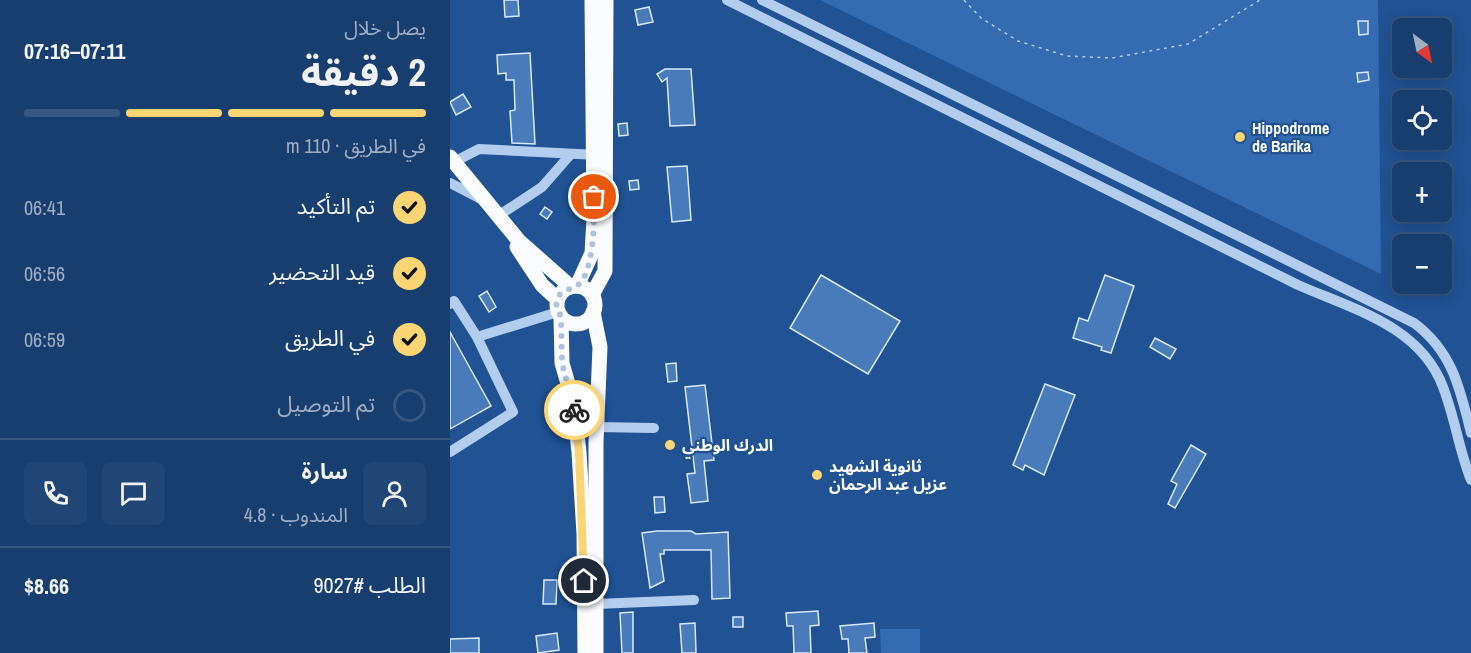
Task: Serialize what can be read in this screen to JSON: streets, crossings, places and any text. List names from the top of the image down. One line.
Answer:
{"places":["Hippodrome de Barika","الدرك الوطني","ثانوية الشهيد عزيل عبد الرحمان"],"north":"bottom right","page":{"heading":["2 دقيقة","يصل خلال","07:11–07:16"],"panel":["سارة","المندوب · 4.8","الطلب #9027","$8.66"],"map_buttons":["+","−"],"bar":"في الطريق · 110 m","list":[["تم التأكيد","06:41"],["قيد التحضير","06:56"],["في الطريق","06:59"],"تم التوصيل"]}}
